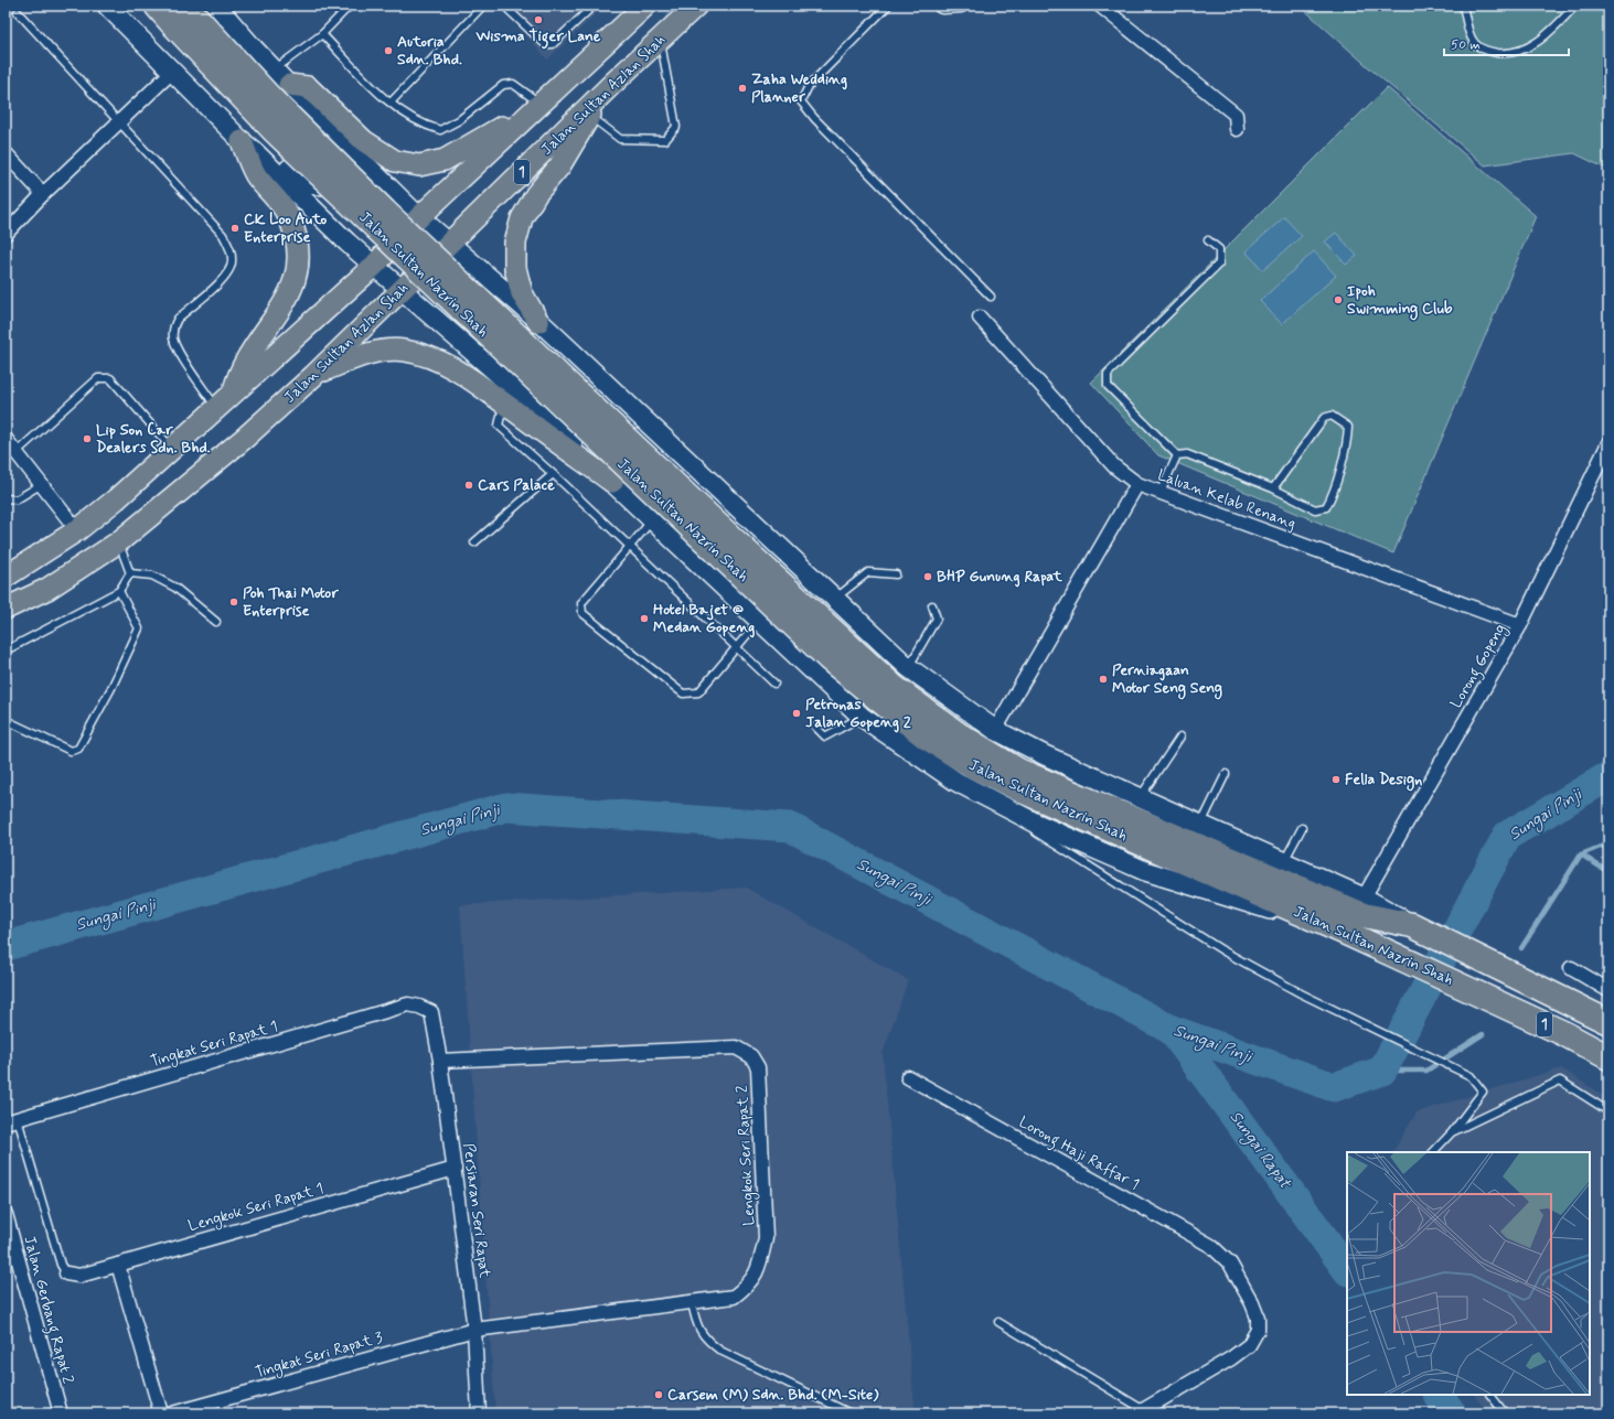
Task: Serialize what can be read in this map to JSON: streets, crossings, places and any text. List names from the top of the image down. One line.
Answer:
{"streets":{"highway":["1","Jalan Sultan Nazrin Shah"],"main road":["Jalan Sultan Azlan Shah"],"street":["Laluan Kelab Renang","Lorong Gopeng","Tingkat Seri Rapat 1","Lorong Haji Raffar 1","Lengkok Seri Rapat 2","Lengkok Seri Rapat 1","Persiaran Seri Rapat","Jalan Gerbang Rapat 2","Tingkat Seri Rapat 3"]},"crossings":[["Jalan Sultan Azlan Shah","1"],["1","Jalan Sultan Nazrin Shah"],["1","Lorong Gopeng"],["Laluan Kelab Renang","Lorong Gopeng"],["Tingkat Seri Rapat 1","Persiaran Seri Rapat"],["Lengkok Seri Rapat 2","Persiaran Seri Rapat"],["Lengkok Seri Rapat 2","Tingkat Seri Rapat 3"],["Lengkok Seri Rapat 1","Persiaran Seri Rapat"],["Persiaran Seri Rapat","Tingkat Seri Rapat 3"]],"water":["Sungai Pinji","Sungai Rapat"],"places":["Wisma Tiger Lane","Autoria Sdn. Bhd.","Zaha Wedding Planner","CK Loo Auto Enterprise","Ipoh Swimming Club","Lip Son Car Dealers Sdn. Bhd.","Cars Palace","BHP Gunung Rapat","Poh Thai Motor Enterprise","Hotel Bajet @ Medan Gopeng","Perniagaan Motor Seng Seng","Petronas Jalan Gopeng 2","Fella Design","Carsem (M) Sdn. Bhd. (M-Site)"],"scale_bar":"50 m"}
